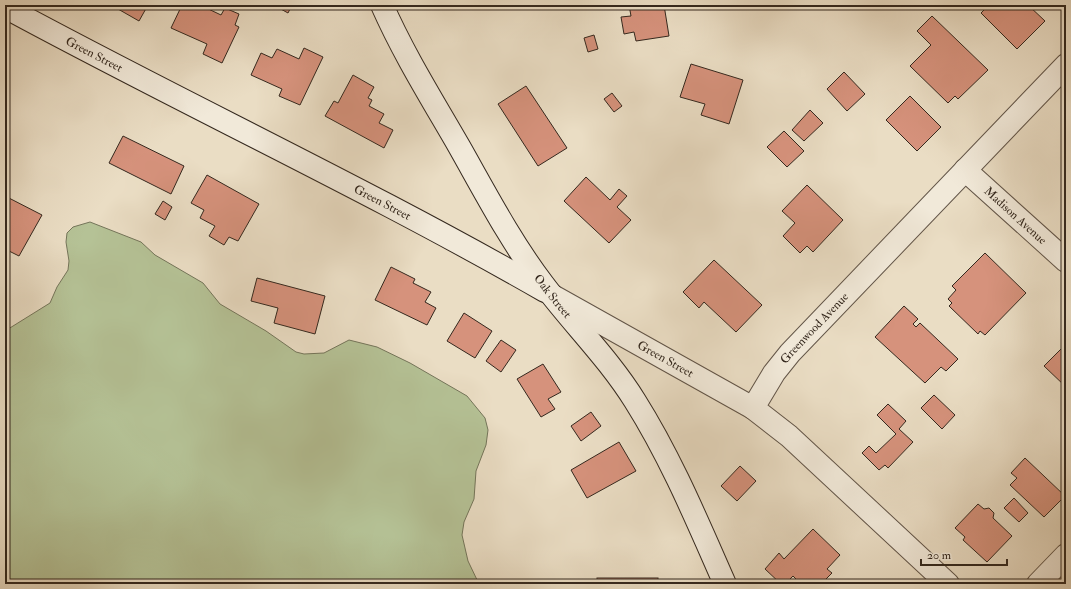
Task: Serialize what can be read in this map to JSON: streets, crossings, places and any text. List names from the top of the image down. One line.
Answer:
{"streets":{"street":["Green Street","Madison Avenue","Oak Street","Greenwood Avenue"]},"crossings":[["Green Street","Oak Street"],["Green Street","Greenwood Avenue"],["Madison Avenue","Greenwood Avenue"]],"scale_bar":"20 m"}
